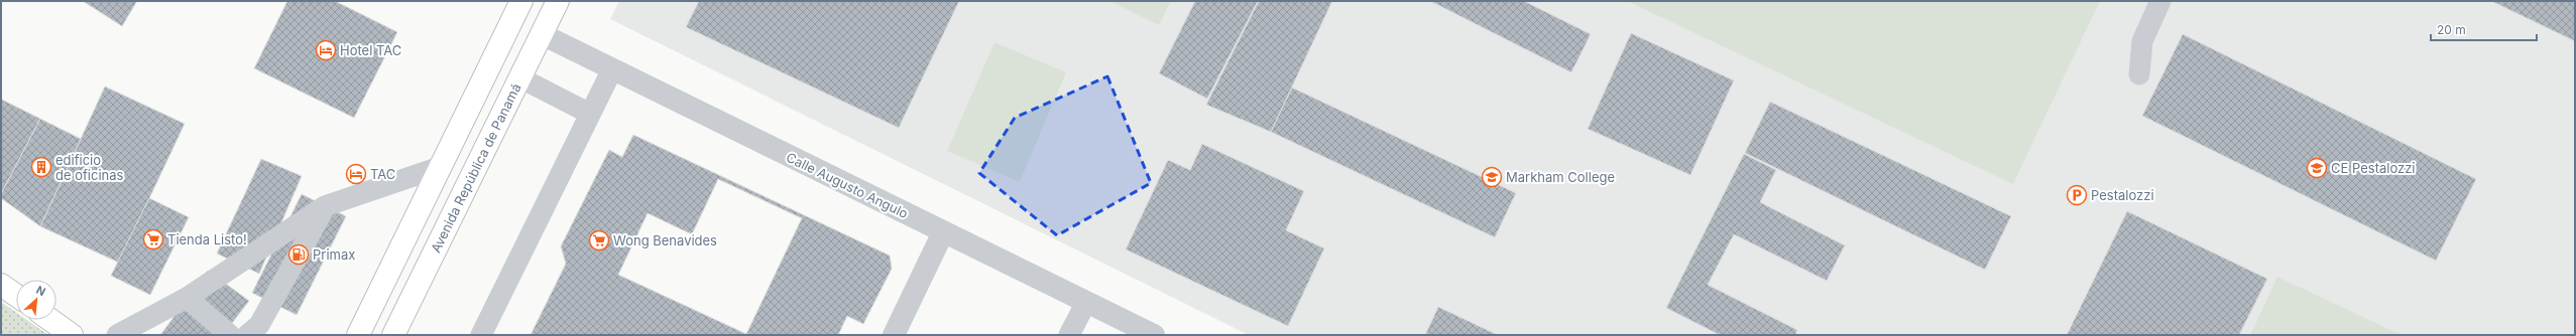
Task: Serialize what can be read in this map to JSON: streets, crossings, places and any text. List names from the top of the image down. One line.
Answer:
{"streets":{"main road":["Avenida República de Panamá"],"street":["Calle Augusto Angulo"]},"crossings":[["Avenida República de Panamá","Calle Augusto Angulo"]],"places":{"hotel":["Hotel TAC","TAC"],"building":["edificio de oficinas"],"school or university":["CE Pestalozzi","Markham College"],"parking":["Pestalozzi"],"supermarket":["Tienda Listo!","Wong Benavides"],"fuel station":["Primax"]},"scale_bar":"20 m","north":"top right"}
